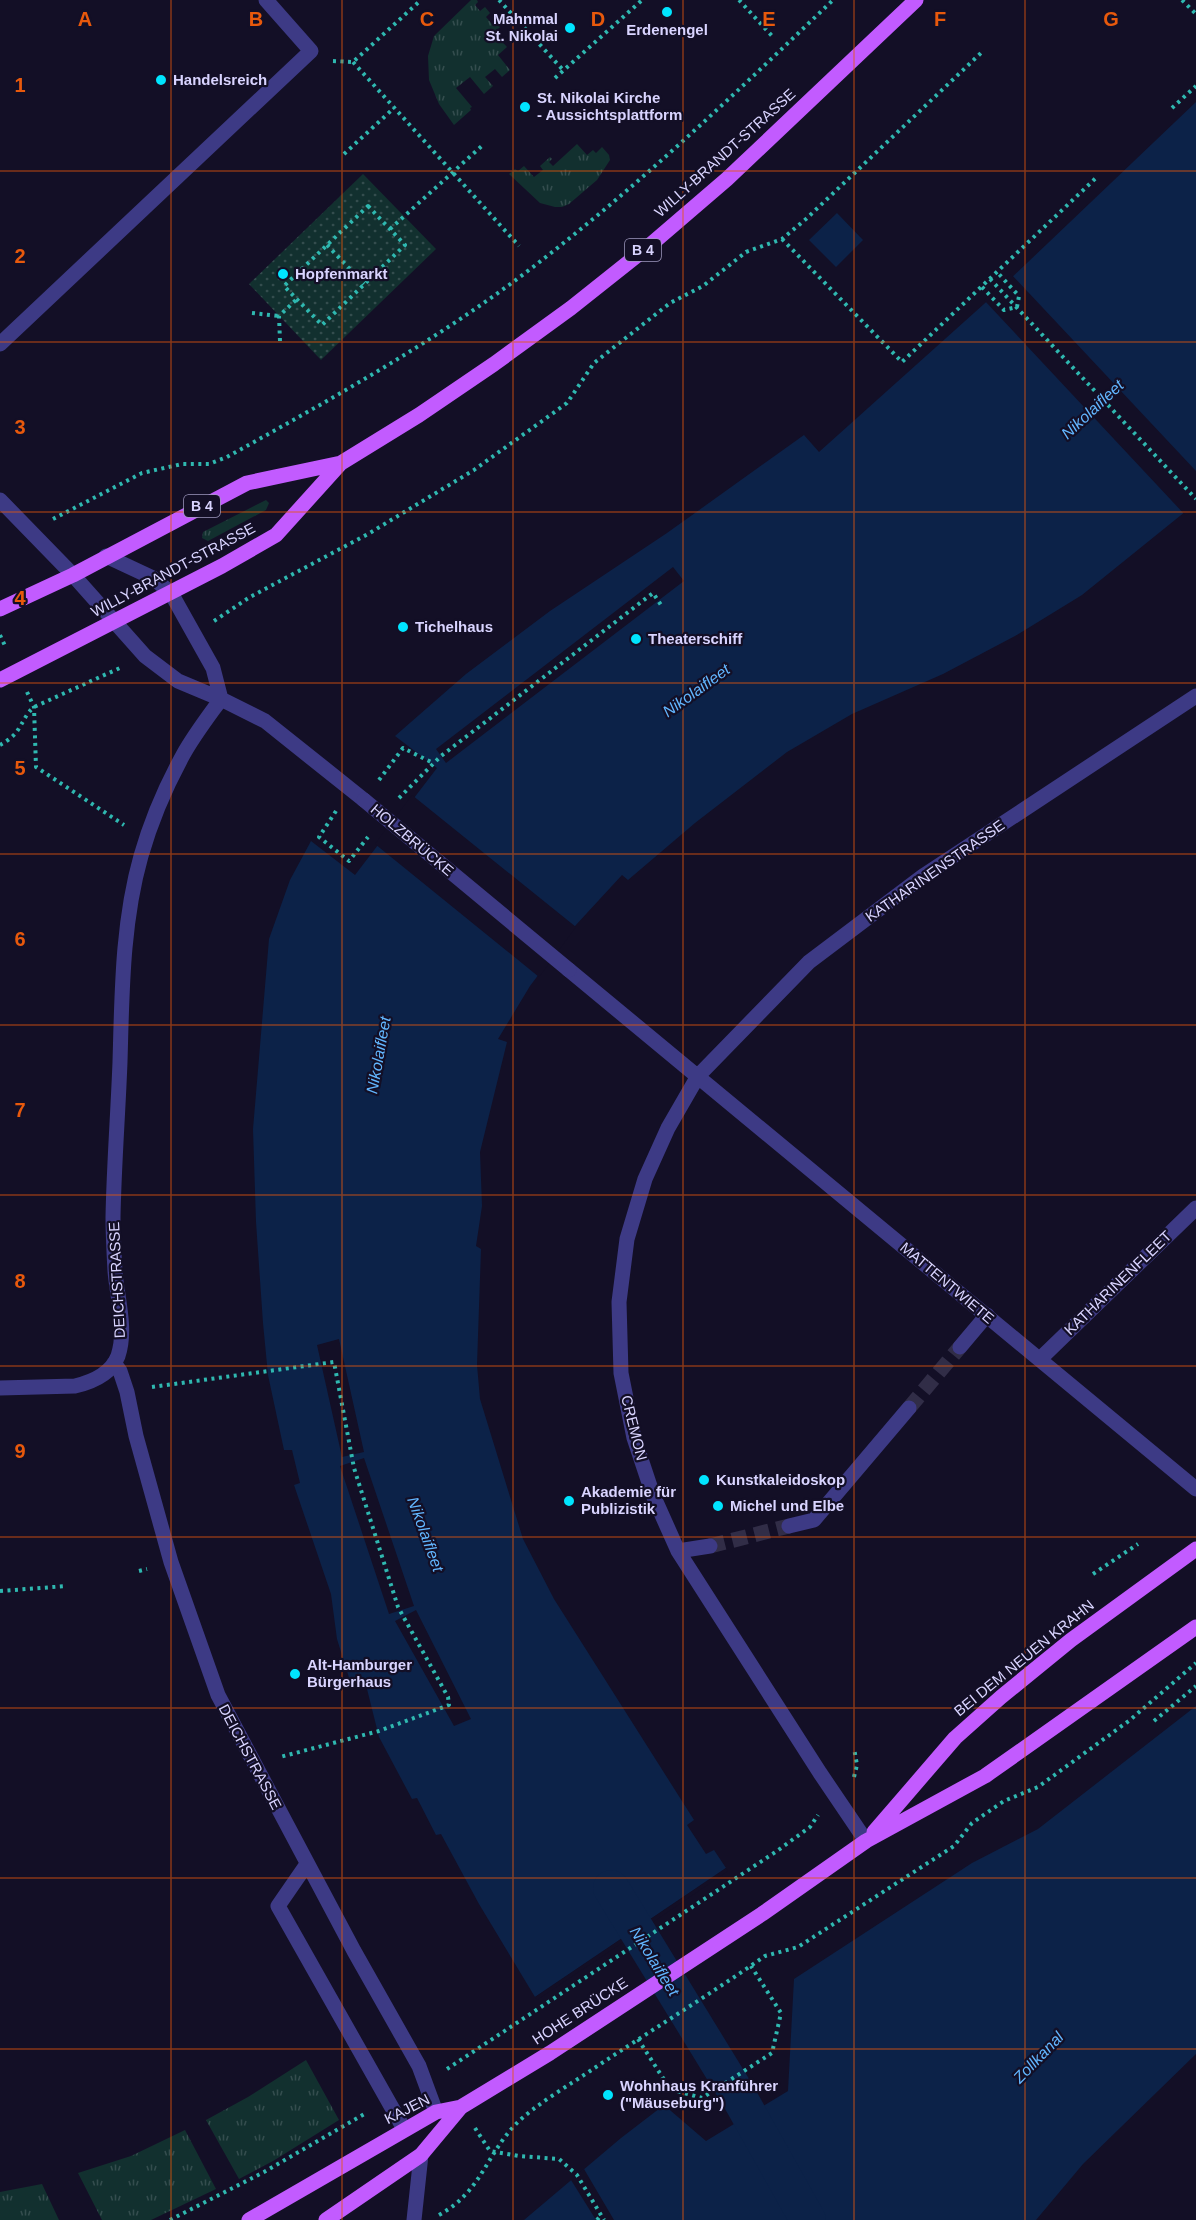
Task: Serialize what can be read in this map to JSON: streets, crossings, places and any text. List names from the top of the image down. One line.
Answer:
{"streets":{"main road":["WILLY-BRANDT-STRASSE","B 4","BEI DEM NEUEN KRAHN","HOHE BRÜCKE","KAJEN"],"street":["HOLZBRÜCKE","KATHARINENSTRASSE","DEICHSTRASSE","MATTENTWIETE","KATHARINENFLEET","CREMON"]},"crossings":[["WILLY-BRANDT-STRASSE","HOLZBRÜCKE"],["HOLZBRÜCKE","KATHARINENSTRASSE"],["HOLZBRÜCKE","DEICHSTRASSE"],["HOLZBRÜCKE","MATTENTWIETE"],["HOLZBRÜCKE","CREMON"],["KATHARINENSTRASSE","MATTENTWIETE"],["KATHARINENSTRASSE","CREMON"],["DEICHSTRASSE","KAJEN"],["MATTENTWIETE","KATHARINENFLEET"],["MATTENTWIETE","CREMON"],["CREMON","BEI DEM NEUEN KRAHN"],["CREMON","HOHE BRÜCKE"],["BEI DEM NEUEN KRAHN","HOHE BRÜCKE"],["HOHE BRÜCKE","KAJEN"]],"water":["Nikolaifleet","Zollkanal"],"places":["Erdenengel","Mahnmal St. Nikolai","Handelsreich","St. Nikolai Kirche - Aussichtsplattform","Hopfenmarkt","Tichelhaus","Theaterschiff","Kunstkaleidoskop","Akademie für Publizistik","Michel und Elbe","Alt-Hamburger Bürgerhaus","Wohnhaus Kranführer (\"Mäuseburg\")"],"grid":{"columns":["A","B","C","D","E","F","G"],"rows":["1","2","3","4","5","6","7","8","9"]}}
